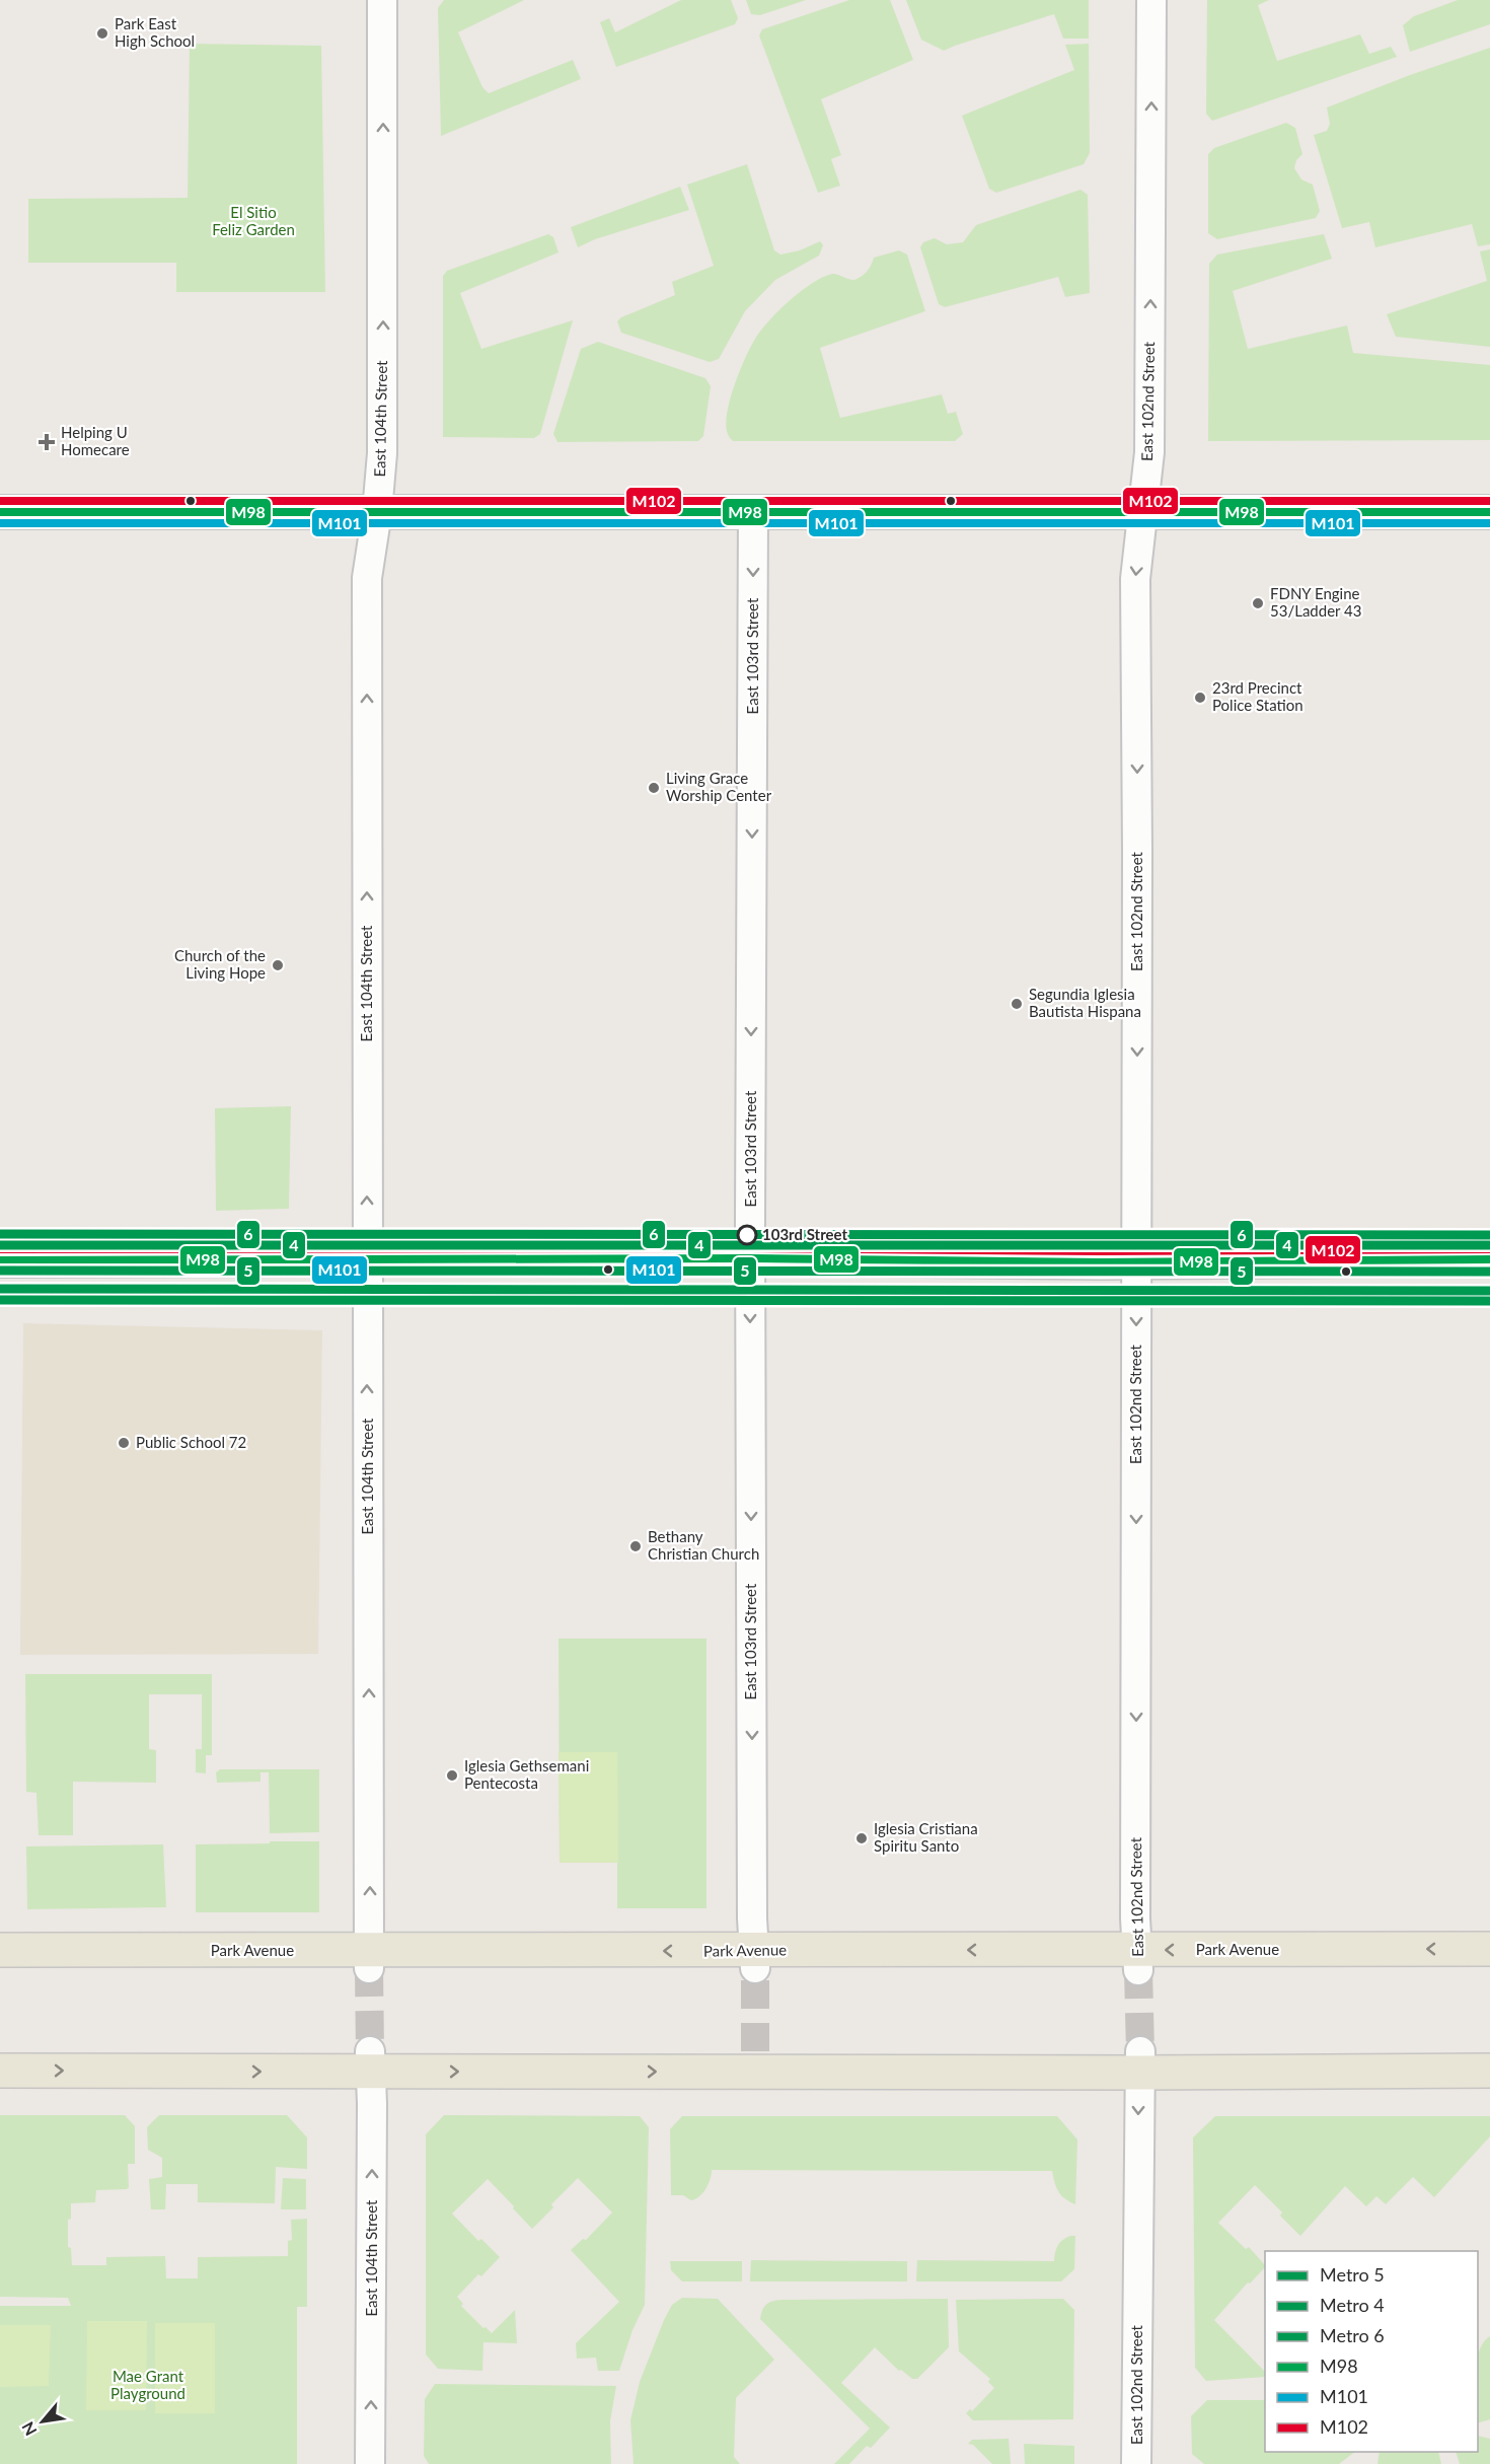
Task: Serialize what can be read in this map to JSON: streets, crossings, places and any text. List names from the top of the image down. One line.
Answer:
{"streets":{"main road":["Park Avenue"],"street":["East 102nd Street","East 104th Street","East 103rd Street"]},"crossings":[["East 102nd Street","Park Avenue"],["East 104th Street","Park Avenue"],["East 103rd Street","Park Avenue"]],"one_way":["East 104th Street","East 103rd Street"],"parks":["El Sitio Feliz Garden","Mae Grant Playground"],"places":{"other":["Park East High School","FDNY Engine 53/Ladder 43","23rd Precinct Police Station","Living Grace Worship Center","Church of the Living Hope","Segundia Iglesia Bautista Hispana","103rd Street","Public School 72","Bethany Christian Church","Iglesia Gethsemani Pentecosta","Iglesia Cristiana Spiritu Santo"],"health":["Helping U Homecare"]},"lines":["transit line M102","transit line M98","transit line M101","metro line 6","metro line 4","metro line 5"],"legend":["Metro 5","Metro 4","Metro 6","M98","M101","M102"],"north":"bottom left"}
